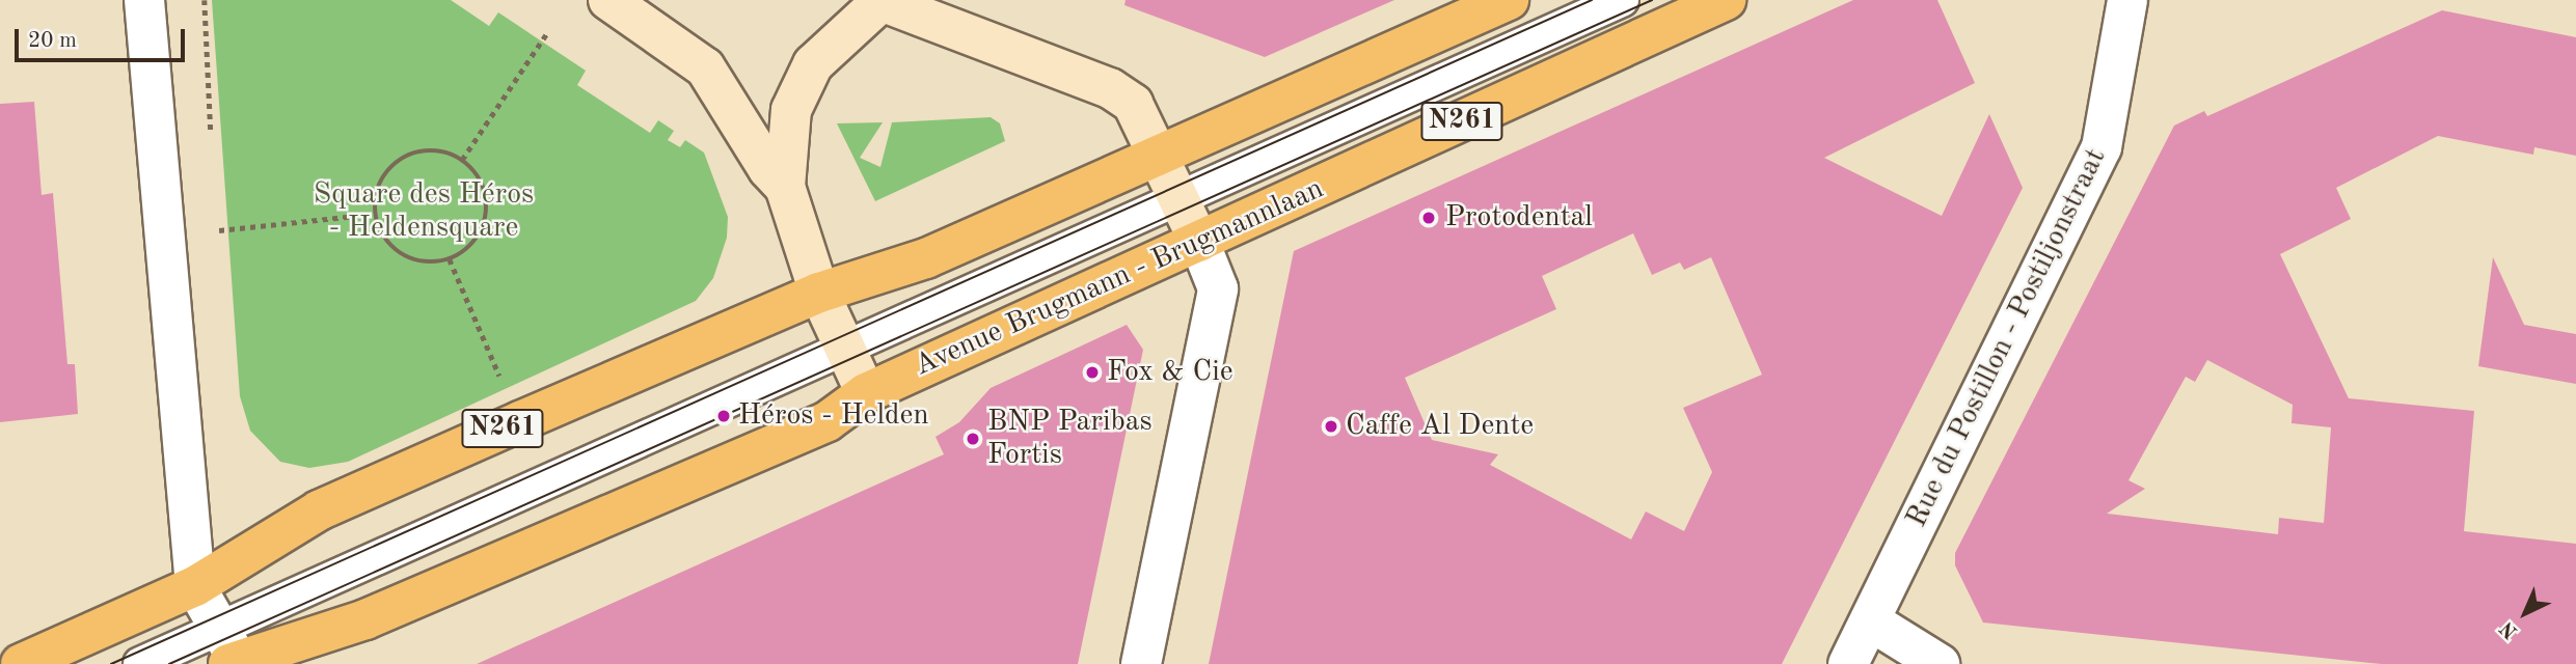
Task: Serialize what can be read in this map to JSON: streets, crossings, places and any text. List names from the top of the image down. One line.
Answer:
{"streets":{"main road":["N261","Avenue Brugmann - Brugmannlaan"],"street":["Rue du Postillon - Postiljonstraat"]},"parks":["Square des Héros - Heldensquare"],"places":["Protodental","Fox & Cie","Héros - Helden","Caffe Al Dente","BNP Paribas Fortis"],"scale_bar":"20 m","north":"bottom left"}
